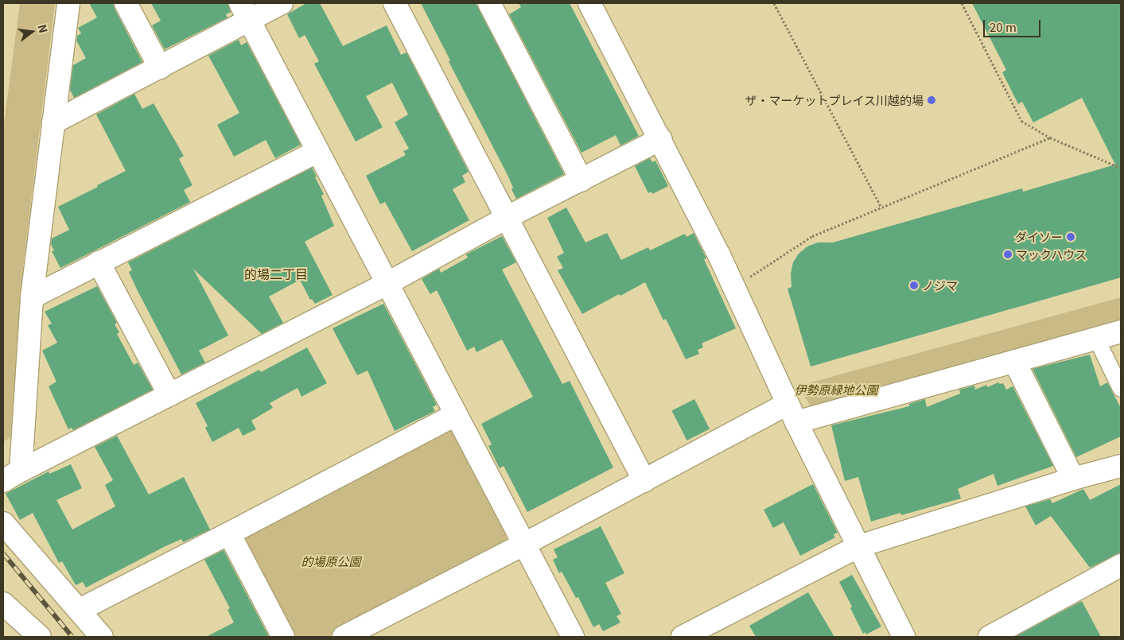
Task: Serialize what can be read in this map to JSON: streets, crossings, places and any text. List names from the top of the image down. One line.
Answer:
{"districts":["的場二丁目"],"parks":["伊勢原緑地公園","的場原公園"],"places":["ザ・マーケットプレイス川越的場","ダイソー","マックハウス","ノジマ"],"scale_bar":"20 m","north":"right"}
